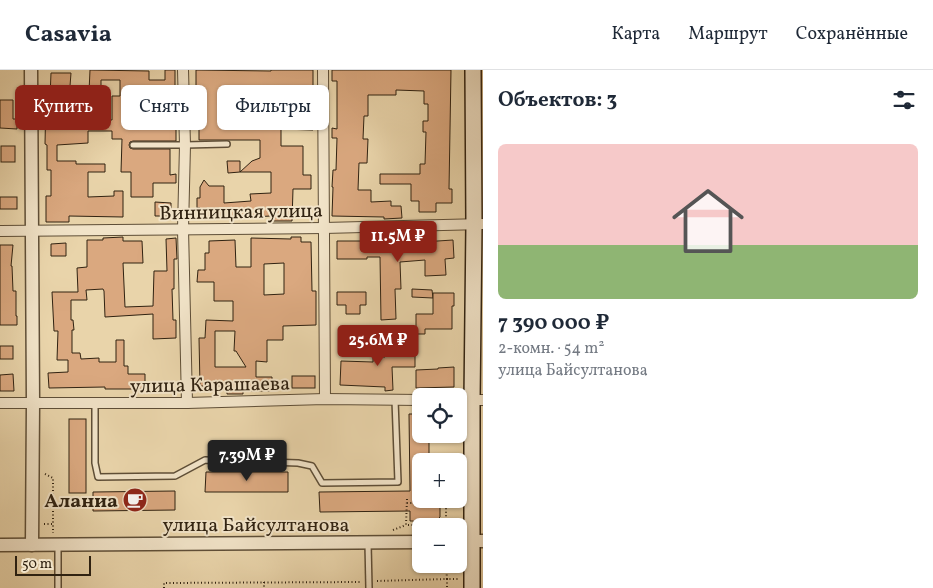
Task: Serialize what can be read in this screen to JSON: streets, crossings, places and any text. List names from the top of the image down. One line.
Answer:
{"streets":{"street":["Винницкая улица","улица Карашаева","улица Байсултанова"]},"places":{"cafe":["Аланиа"]},"scale_bar":"50 m","page":{"header":"Casavia","nav":["Карта","Маршрут","Сохранённые"],"heading":"Объектов: 3","chip":["Купить","Снять","Фильтры"],"list":[{"name":"7 390 000 ₽","note":"2-комн. · 54 m² · улица Байсултанова"}],"price":["11.5M ₽","25.6M ₽","7.39M ₽"],"map_buttons":["+","−"],"scale":"50 m"}}
